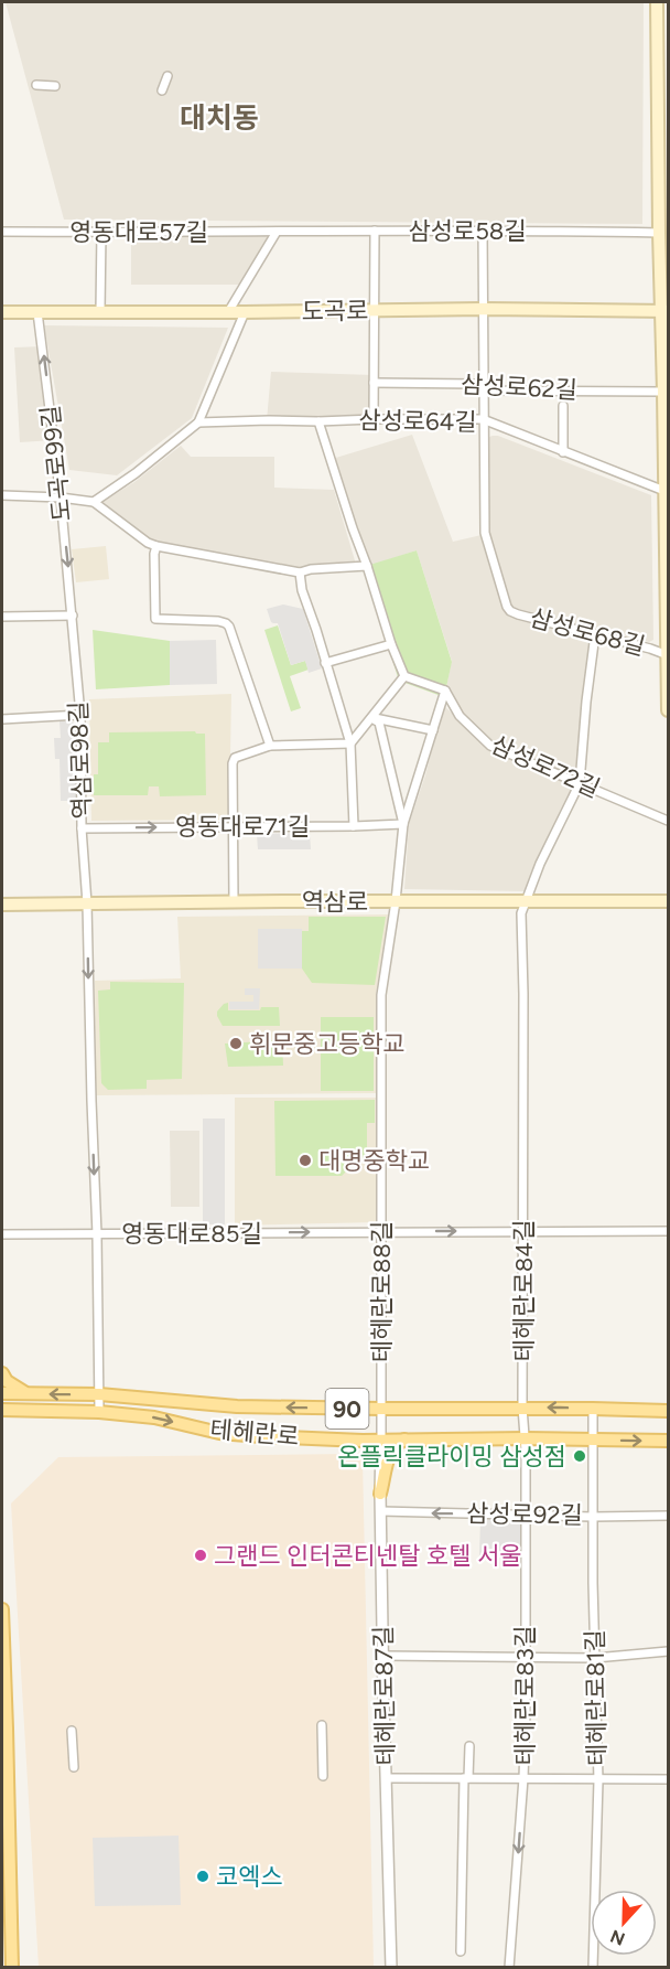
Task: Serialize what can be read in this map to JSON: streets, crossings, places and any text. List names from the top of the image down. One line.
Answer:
{"streets":{"main road":["도곡로","역삼로","90","테헤란로"],"street":["삼성로58길","영동대로57길","삼성로62길","삼성로64길","도곡로99길","삼성로68길","역삼로98길","삼성로72길","영동대로71길","영동대로85길","테헤란로84길","테헤란로88길","삼성로92길","테헤란로87길","테헤란로83길","테헤란로81길"]},"crossings":[["삼성로58길","영동대로57길"],["도곡로","도곡로99길"],["삼성로64길","삼성로68길"],["도곡로99길","역삼로98길"],["역삼로98길","영동대로71길"],["역삼로98길","역삼로"],["역삼로98길","영동대로85길"],["역삼로98길","테헤란로"],["삼성로72길","테헤란로84길"],["영동대로71길","테헤란로88길"],["역삼로","테헤란로84길"],["역삼로","테헤란로88길"],["영동대로85길","테헤란로84길"],["영동대로85길","테헤란로88길"],["테헤란로84길","테헤란로"],["테헤란로84길","테헤란로83길"],["테헤란로88길","테헤란로"],["테헤란로88길","테헤란로87길"],["테헤란로","테헤란로87길"],["테헤란로","테헤란로83길"],["테헤란로","테헤란로81길"],["삼성로92길","테헤란로87길"],["삼성로92길","테헤란로83길"],["삼성로92길","테헤란로81길"]],"one_way":["역삼로98길","영동대로71길","영동대로85길","삼성로92길"],"districts":["대치동"],"places":["휘문중고등학교","대명중학교","온플릭클라이밍 삼성점","그랜드 인터콘티넨탈 호텔 서울","코엑스"],"north":"bottom"}
